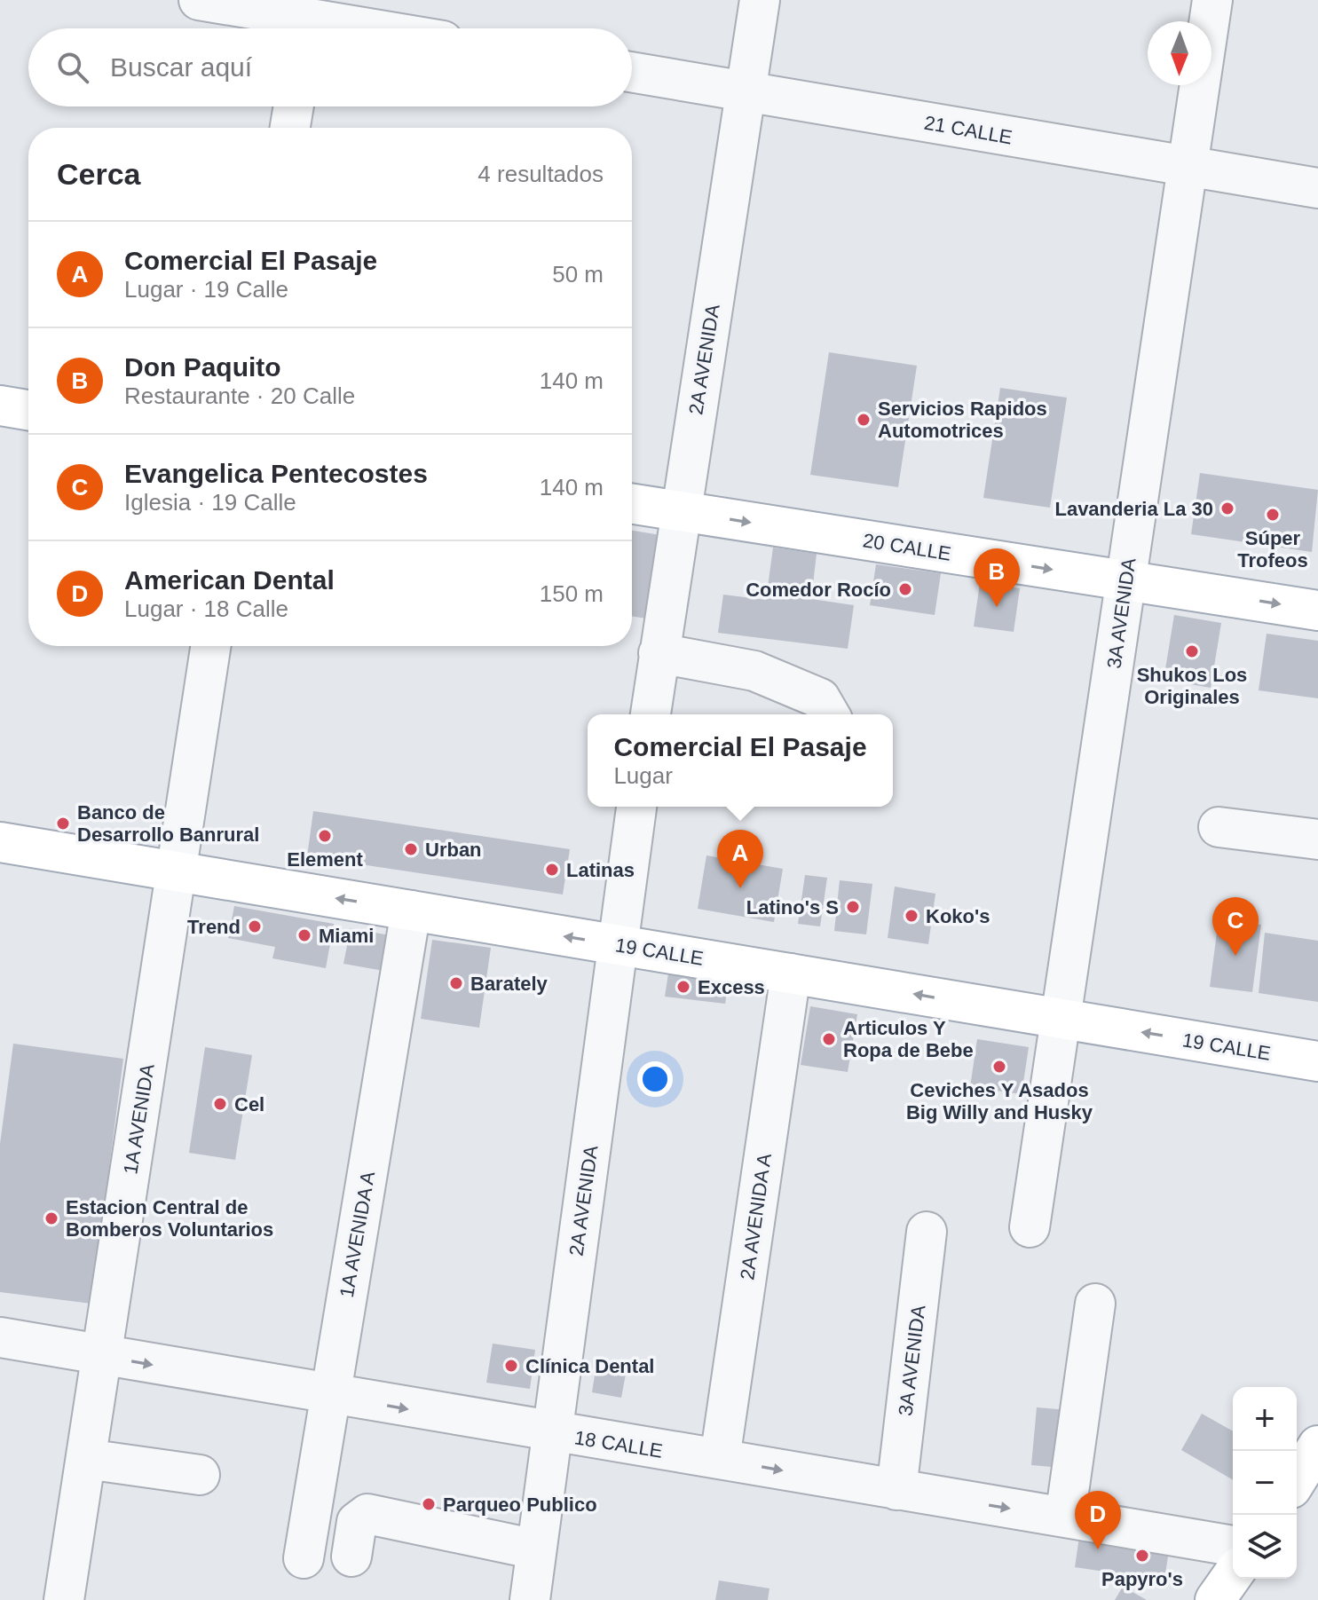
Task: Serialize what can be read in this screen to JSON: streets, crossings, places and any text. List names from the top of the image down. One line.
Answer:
{"streets":{"main road":["20 CALLE","19 CALLE"],"street":["21 CALLE","2A AVENIDA","3A AVENIDA","1A AVENIDA","2A AVENIDA A","1A AVENIDA A","18 CALLE"]},"crossings":[["21 CALLE","2A AVENIDA"],["21 CALLE","3A AVENIDA"],["2A AVENIDA","20 CALLE"],["2A AVENIDA","19 CALLE"],["2A AVENIDA","18 CALLE"],["20 CALLE","3A AVENIDA"],["3A AVENIDA","19 CALLE"],["3A AVENIDA","18 CALLE"],["19 CALLE","1A AVENIDA"],["19 CALLE","2A AVENIDA A"],["19 CALLE","1A AVENIDA A"],["1A AVENIDA","18 CALLE"],["2A AVENIDA A","18 CALLE"],["1A AVENIDA A","18 CALLE"]],"one_way":["20 CALLE","19 CALLE","18 CALLE"],"places":["Servicios Rapidos Automotrices","Lavanderia La 30","Súper Trofeos","Comedor Rocío","Shukos Los Originales","Banco de Desarrollo Banrural","Element","Urban","Latinas","Latino's S","Koko's","Trend","Miami","Barately","Excess","Articulos Y Ropa de Bebe","Ceviches Y Asados Big Willy and Husky","Cel","Estacion Central de Bomberos Voluntarios","Clínica Dental","Parqueo Publico","Papyro's"],"north":"bottom","page":{"search":"Buscar aquí","heading":["Cerca","4 resultados"],"list":[{"mark":"A","name":"Comercial El Pasaje","note":"Lugar · 19 Calle","value":"50 m"},{"mark":"B","name":"Don Paquito","note":"Restaurante · 20 Calle","value":"140 m"},{"mark":"C","name":"Evangelica Pentecostes","note":"Iglesia · 19 Calle","value":"140 m"},{"mark":"D","name":"American Dental","note":"Lugar · 18 Calle","value":"150 m"}],"pins":["B","A","C","D"],"popup":["Comercial El Pasaje","Lugar"],"map_buttons":["+","−"]}}
